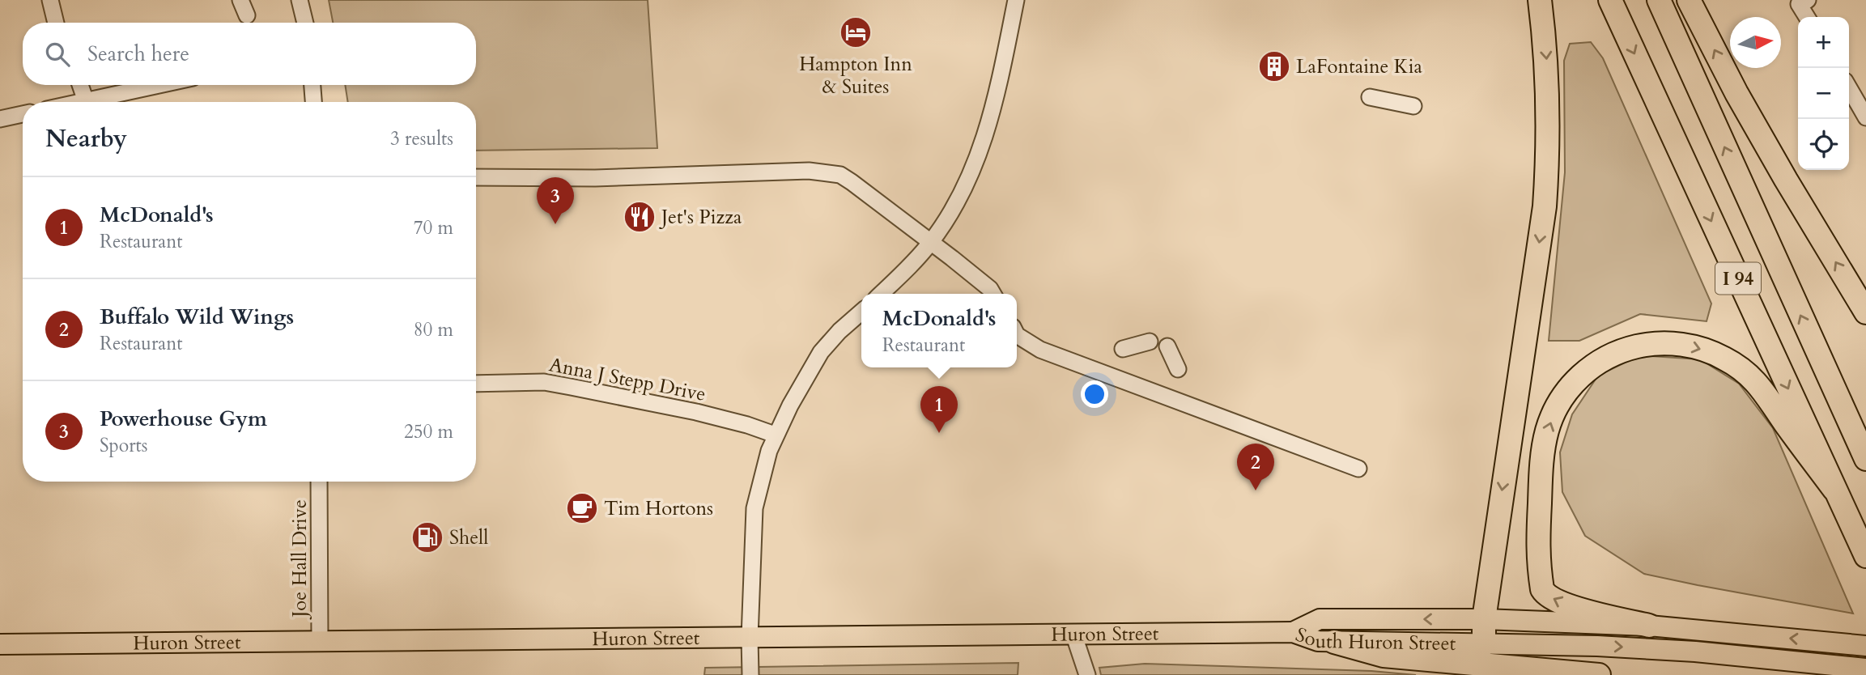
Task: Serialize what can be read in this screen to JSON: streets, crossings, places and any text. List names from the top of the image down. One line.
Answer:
{"streets":{"highway":["I 94"],"main road":["Huron Street","South Huron Street"],"street":["Anna J Stepp Drive","Joe Hall Drive"]},"crossings":[["Joe Hall Drive","Huron Street"],["Huron Street","South Huron Street"]],"places":{"hotel":["Hampton Inn & Suites"],"building":["LaFontaine Kia"],"restaurant":["Jet's Pizza"],"cafe":["Tim Hortons"],"fuel station":["Shell"]},"north":"right","page":{"map_buttons":["+","−"],"search":"Search here","heading":["Nearby","3 results"],"list":[{"mark":"1","name":"McDonald's","note":"Restaurant","value":"70 m"},{"mark":"2","name":"Buffalo Wild Wings","note":"Restaurant","value":"80 m"},{"mark":"3","name":"Powerhouse Gym","note":"Sports","value":"250 m"}],"pins":["3","1","2"],"popup":["McDonald's","Restaurant"]}}
